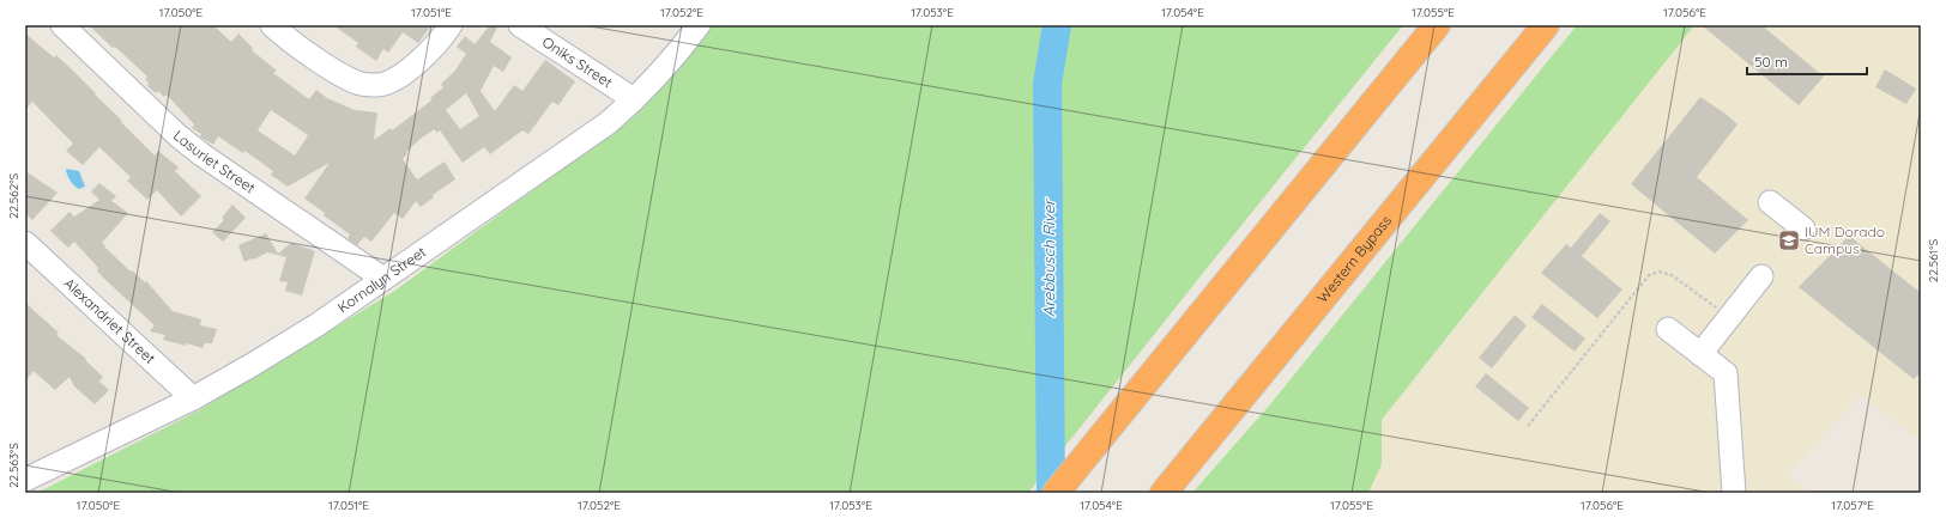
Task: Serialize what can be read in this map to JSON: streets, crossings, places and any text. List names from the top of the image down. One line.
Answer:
{"streets":{"highway":["Western Bypass"],"street":["Oniks Street","Lasuriet Street","Kornalyn Street","Alexandriet Street"]},"crossings":[["Oniks Street","Kornalyn Street"],["Lasuriet Street","Kornalyn Street"],["Kornalyn Street","Alexandriet Street"]],"water":["Arebbusch River"],"places":{"school or university":["IUM Dorado Campus"]},"scale_bar":"50 m","coordinates":["17.050°E","17.051°E","17.052°E","17.053°E","17.054°E","17.055°E","17.056°E","22.562°S","22.561°S","22.563°S","17.057°E"]}
